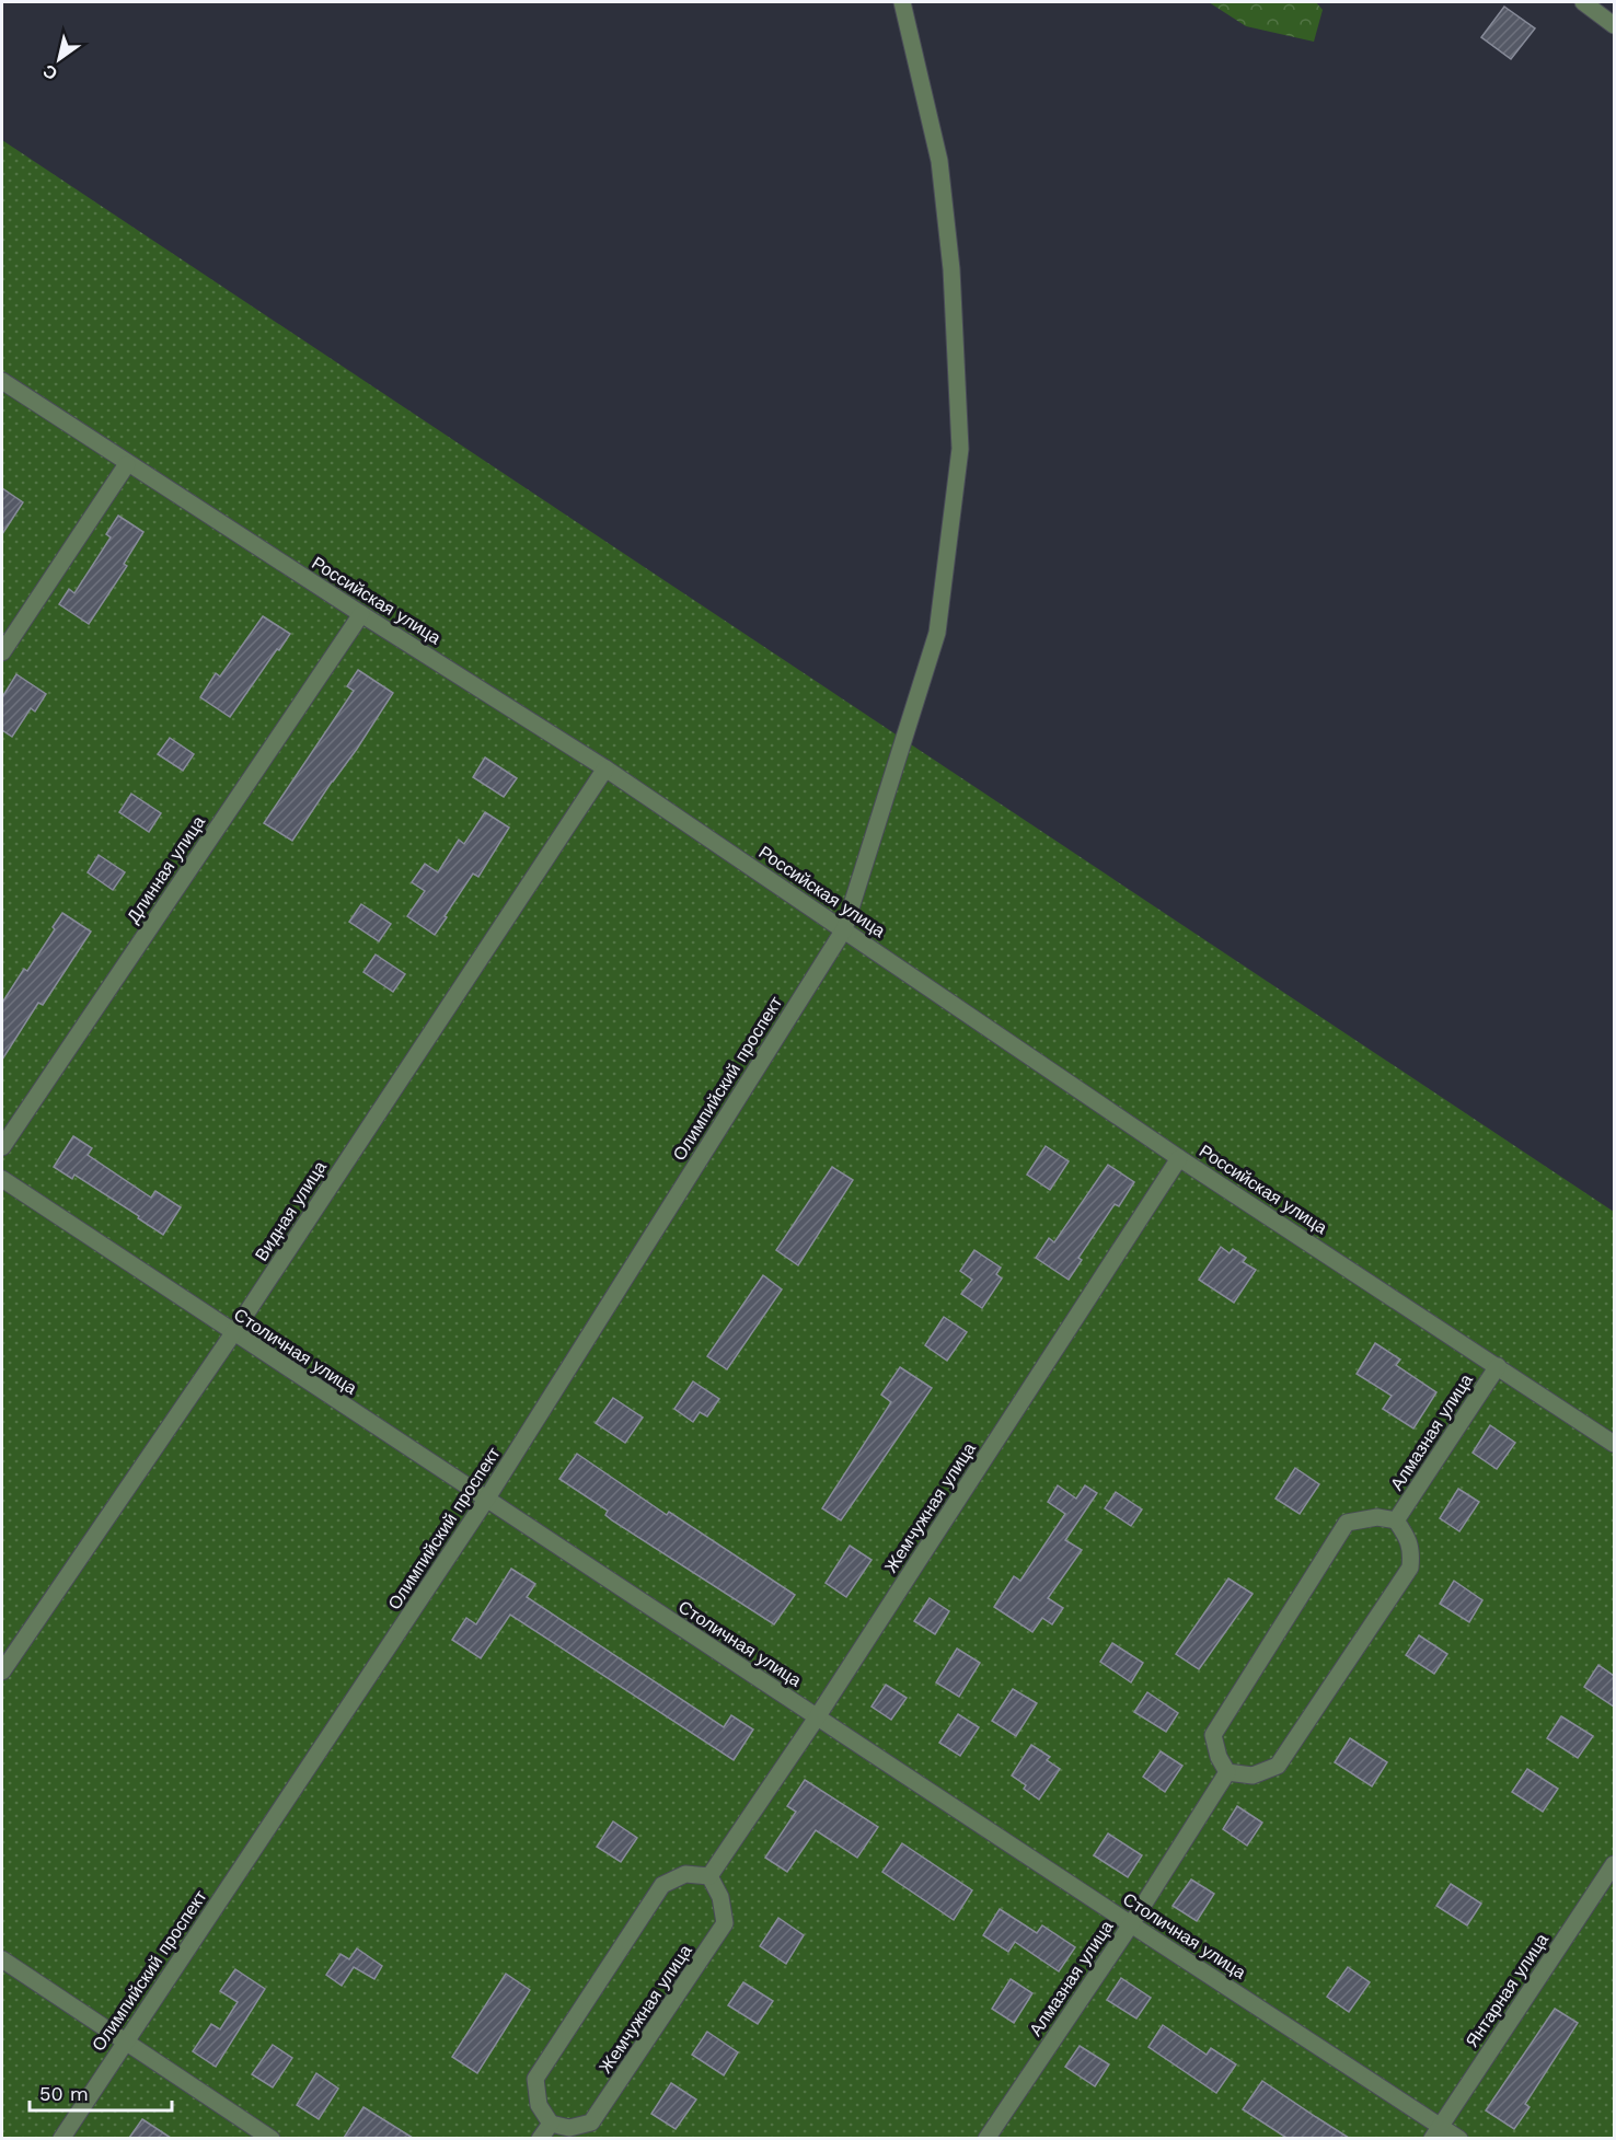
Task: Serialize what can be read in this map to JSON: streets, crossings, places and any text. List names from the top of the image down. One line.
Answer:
{"streets":{"street":["Российская улица","Длинная улица","Олимпийский проспект","Видная улица","Столичная улица","Алмазная улица","Жемчужная улица","Янтарная улица"]},"crossings":[["Российская улица","Длинная улица"],["Российская улица","Олимпийский проспект"],["Российская улица","Видная улица"],["Российская улица","Алмазная улица"],["Российская улица","Жемчужная улица"],["Олимпийский проспект","Столичная улица"],["Видная улица","Столичная улица"],["Столичная улица","Алмазная улица"],["Столичная улица","Жемчужная улица"],["Столичная улица","Янтарная улица"]],"scale_bar":"50 m","north":"bottom left"}
